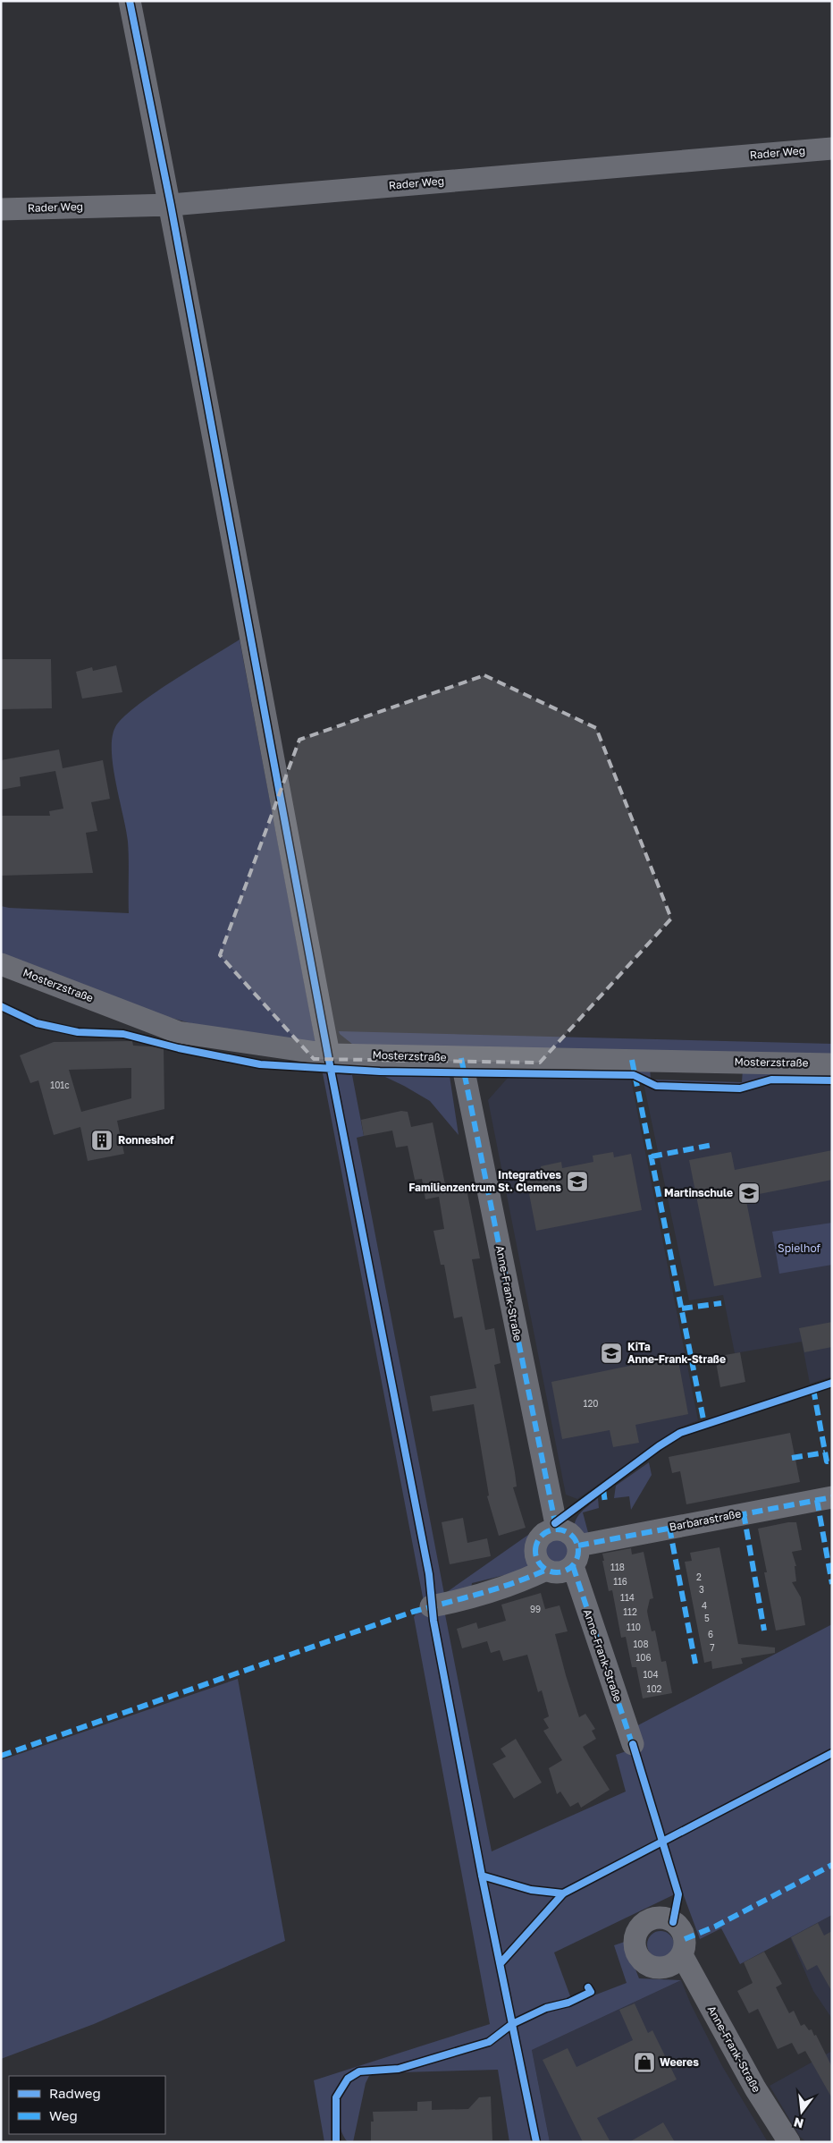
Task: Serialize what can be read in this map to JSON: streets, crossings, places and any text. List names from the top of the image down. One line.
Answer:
{"streets":{"street":["Rader Weg","Mosterzstraße","Anne-Frank-Straße","Barbarastraße"]},"crossings":[["Mosterzstraße","Anne-Frank-Straße"],["Anne-Frank-Straße","Barbarastraße"]],"parks":["Spielhof"],"places":{"building":["Ronneshof"],"school or university":["Integratives Familienzentrum St. Clemens","Martinschule","KiTa Anne-Frank-Straße"],"shop":["Weeres"]},"house_numbers":["101c","120","118","2","116","3","114","4","99","112","5","110","6","108","7","106","104","102"],"legend":["Radweg","Weg"],"north":"bottom"}
